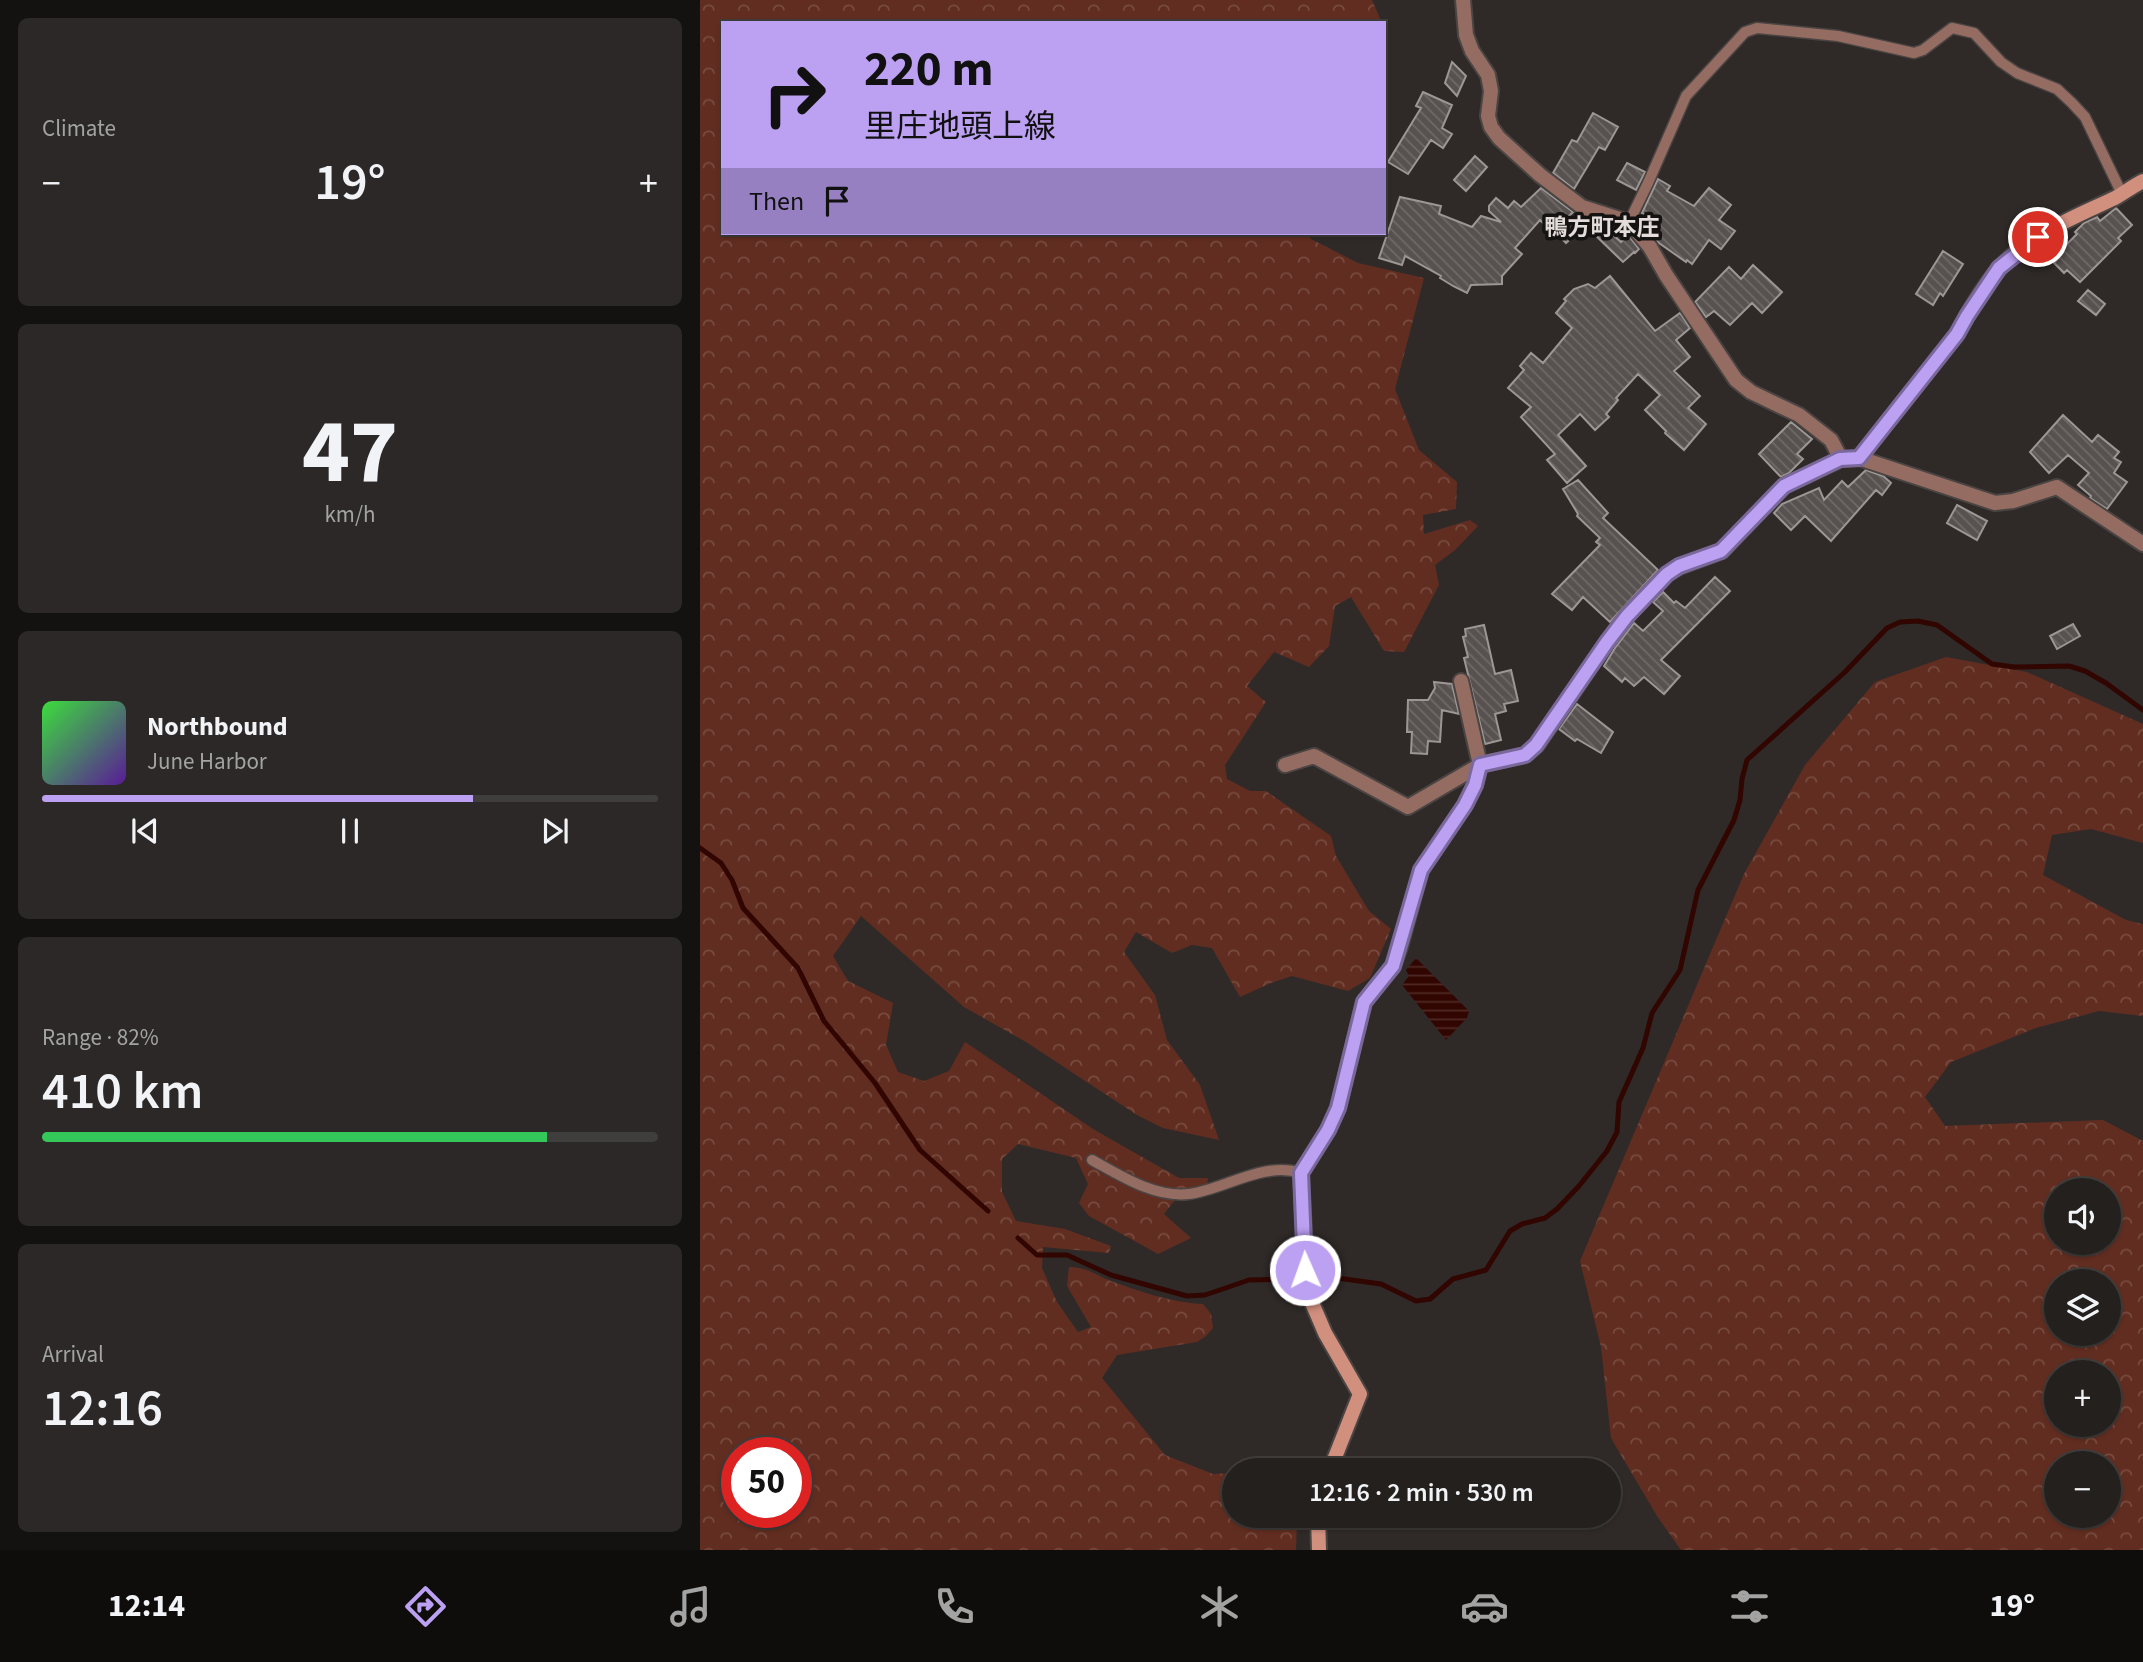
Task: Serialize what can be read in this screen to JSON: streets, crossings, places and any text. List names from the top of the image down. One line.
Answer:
{"districts":["鴨方町本庄"],"page":{"tile":["Climate",["47","km/h"],["Range · 82%","410 km"],["Arrival","12:16"]],"turn":["220 m","里庄地頭上線"],"heat":["−","19°","+"],"then":"Then","song":["Northbound","June Harbor"],"map_buttons":["+","−"],"limit":"50","trip":"12:16 · 2 min · 530 m","tabs":["12:14","19°"]}}
